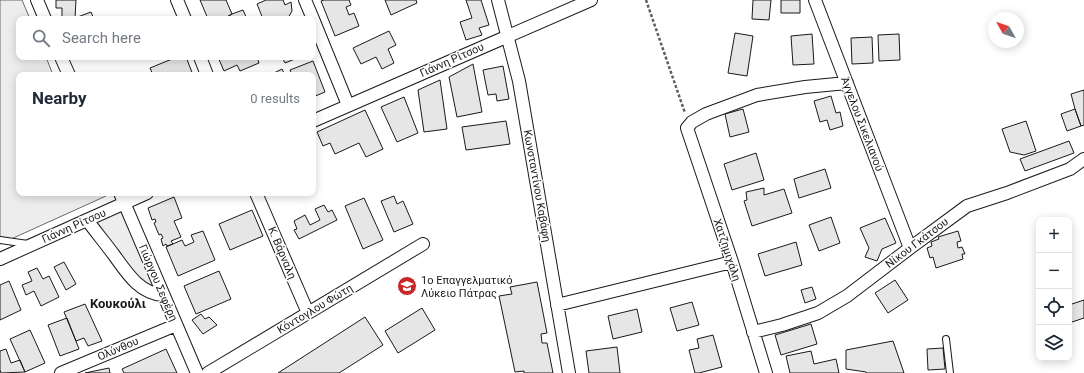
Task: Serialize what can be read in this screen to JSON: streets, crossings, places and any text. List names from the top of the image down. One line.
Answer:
{"streets":{"street":["Γιάννη Ρίτσου","Άγγελου Σικελιανού","Κωνσταντίνου Καβάφη","Νίκου Γκάτσου","Χατζημιχάλη","Κ. Βάρναλη","Γιώργου Σεφέρη","Κόντογλου Φώτη","Ολύνθου"]},"crossings":[["Γιάννη Ρίτσου","Κωνσταντίνου Καβάφη"],["Γιάννη Ρίτσου","Γιώργου Σεφέρη"],["Άγγελου Σικελιανού","Νίκου Γκάτσου"],["Νίκου Γκάτσου","Χατζημιχάλη"],["Κ. Βάρναλη","Κόντογλου Φώτη"],["Γιώργου Σεφέρη","Ολύνθου"]],"districts":["Κουκούλι"],"places":{"school or university":["1o Επαγγελματικό Λύκειο Πάτρας"]},"north":"top left","page":{"search":"Search here","heading":["Nearby","0 results"],"map_buttons":["+","−"]}}
